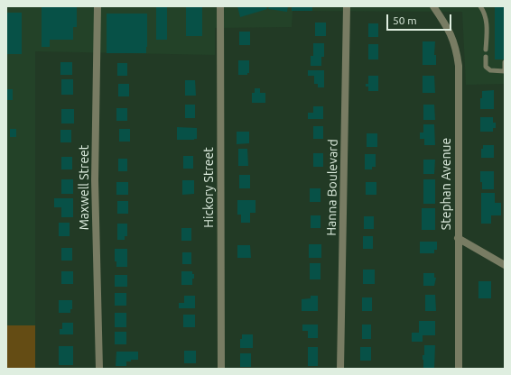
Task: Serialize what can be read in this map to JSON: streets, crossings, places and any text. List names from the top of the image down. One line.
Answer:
{"streets":{"street":["Stephan Avenue","Maxwell Street","Hickory Street","Hanna Boulevard"]},"scale_bar":"50 m"}
